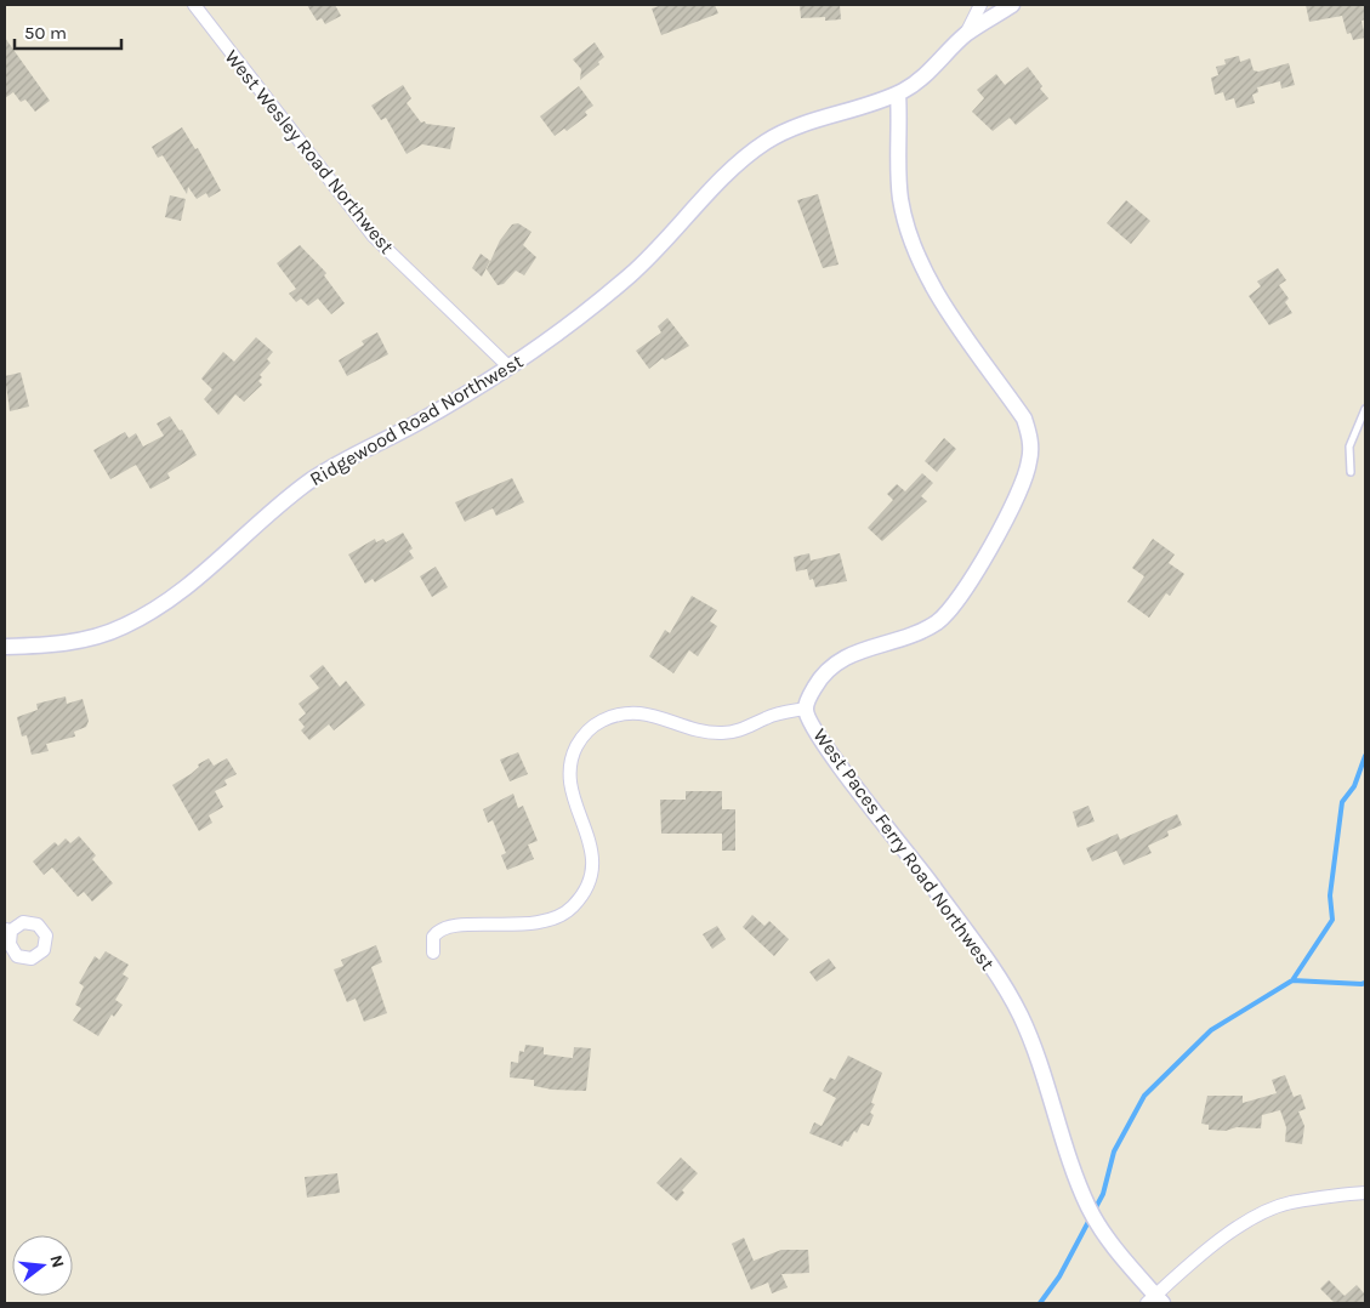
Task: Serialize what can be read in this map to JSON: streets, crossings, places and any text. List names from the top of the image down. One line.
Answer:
{"streets":{"street":["West Wesley Road Northwest","Ridgewood Road Northwest","West Paces Ferry Road Northwest"]},"crossings":[["West Wesley Road Northwest","Ridgewood Road Northwest"],["Ridgewood Road Northwest","West Paces Ferry Road Northwest"]],"scale_bar":"50 m","north":"right"}
